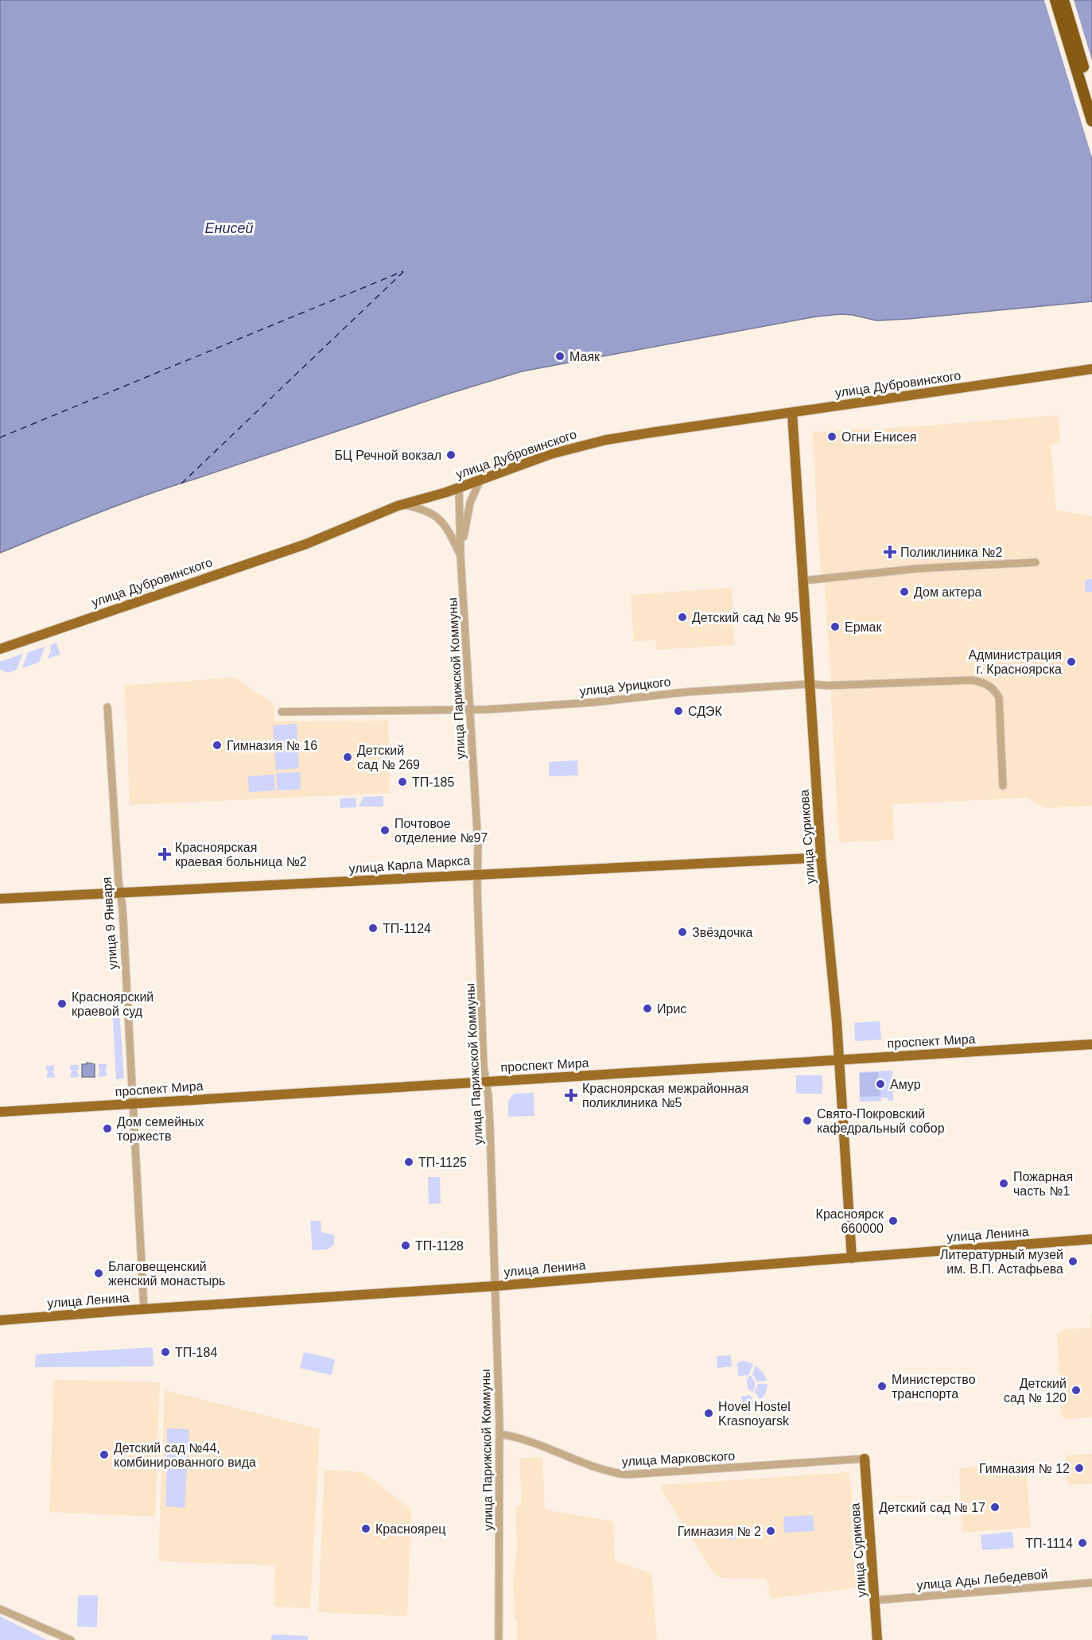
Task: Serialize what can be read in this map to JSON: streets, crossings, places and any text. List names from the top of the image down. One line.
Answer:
{"streets":{"main road":["улица Дубровинского","улица Сурикова","улица Карла Маркса","проспект Мира","улица Ленина"],"street":["улица Парижской Коммуны","улица Урицкого","улица 9 Января","улица Марковского","улица Ады Лебедевой"]},"crossings":[["улица Дубровинского","улица Парижской Коммуны"],["улица Дубровинского","улица Сурикова"],["улица Парижской Коммуны","улица Урицкого"],["улица Парижской Коммуны","улица Карла Маркса"],["улица Парижской Коммуны","проспект Мира"],["улица Парижской Коммуны","улица Ленина"],["улица Парижской Коммуны","улица Марковского"],["улица Урицкого","улица Сурикова"],["улица Сурикова","улица Карла Маркса"],["улица Сурикова","проспект Мира"],["улица Сурикова","улица Ленина"],["улица Сурикова","улица Марковского"],["улица Сурикова","улица Ады Лебедевой"],["улица Карла Маркса","улица 9 Января"],["улица 9 Января","проспект Мира"],["улица 9 Января","улица Ленина"]],"water":["Енисей"],"places":{"other":["Маяк","Огни Енисея","БЦ Речной вокзал","Дом актера","Детский сад № 95","Ермак","Администрация г. Красноярска","СДЭК","Гимназия № 16","Детский сад № 269","ТП-185","Почтовое отделение №97","ТП-1124","Звёздочка","Красноярский краевой суд","Ирис","Амур","Свято-Покровский кафедральный собор","Дом семейных торжеств","ТП-1125","Пожарная часть №1","Красноярск 660000","ТП-1128","Литературный музей им. В.П. Астафьева","Благовещенский женский монастырь","ТП-184","Министерство транспорта","Детский сад № 120","Hovel Hostel Krasnoyarsk","Детский сад №44, комбинированного вида","Гимназия № 12","Детский сад № 17","Красноярец","Гимназия № 2","ТП-1114"],"health":["Поликлиника №2","Красноярская краевая больница №2","Красноярская межрайонная поликлиника №5"]}}
